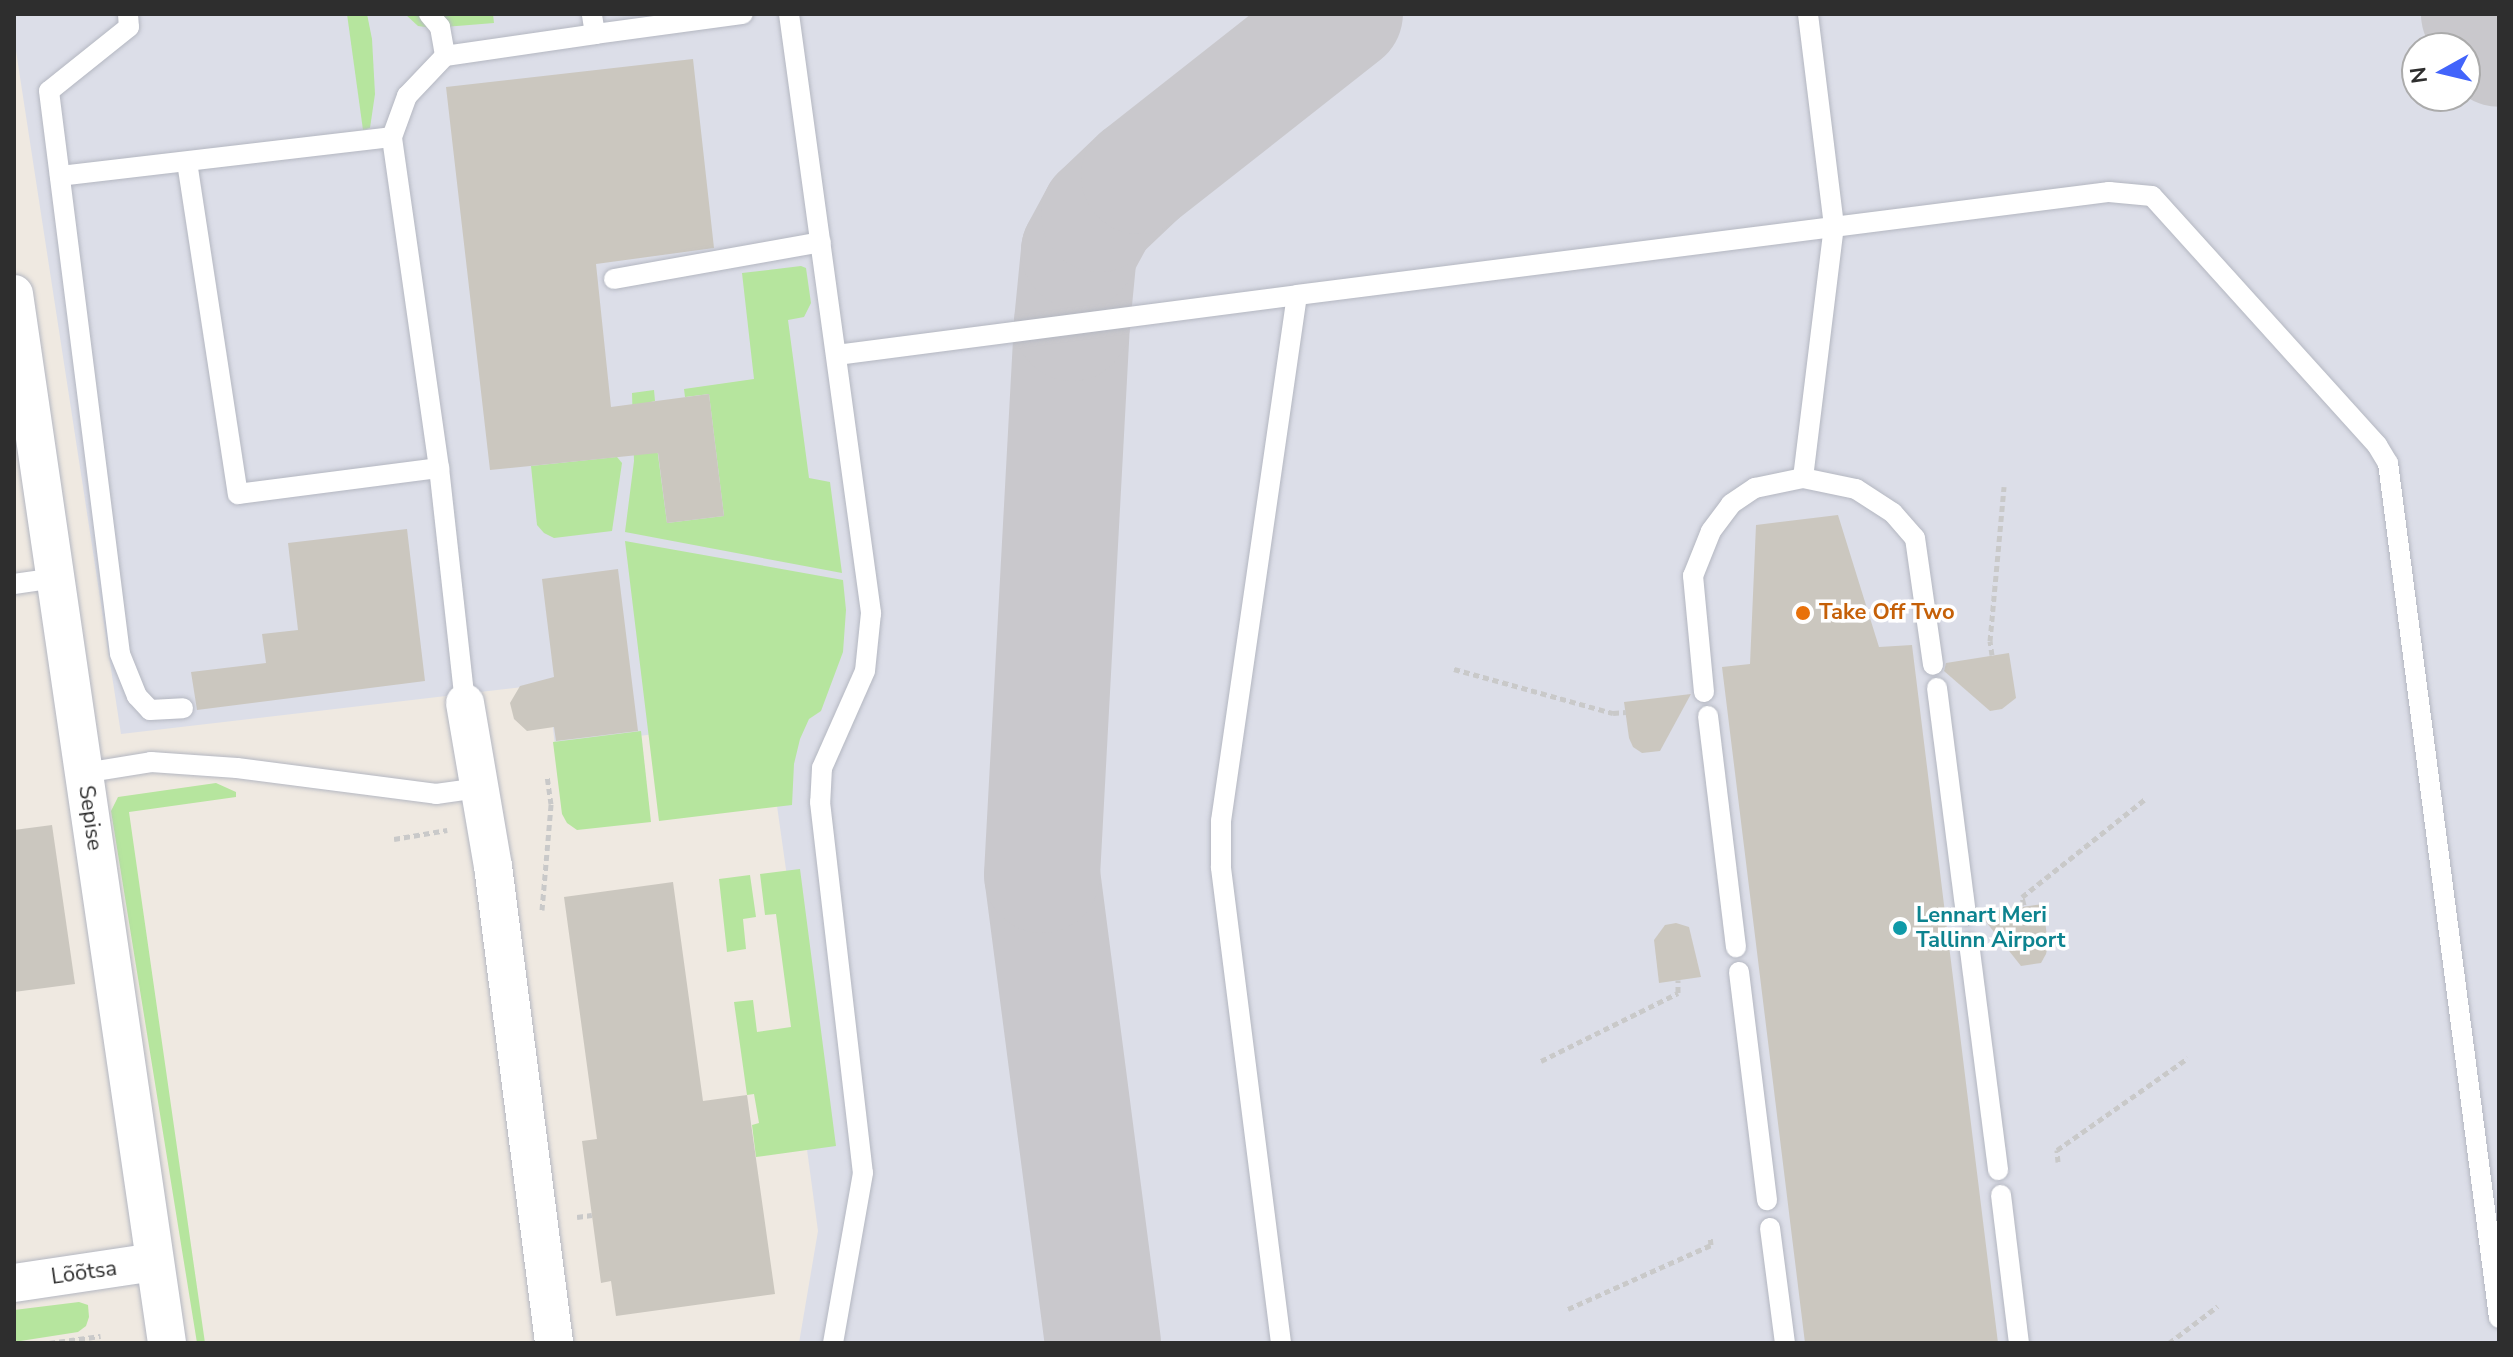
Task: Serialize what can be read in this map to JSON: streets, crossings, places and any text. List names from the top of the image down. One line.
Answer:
{"streets":{"street":["Sepise","Lõõtsa"]},"crossings":[["Sepise","Lõõtsa"]],"places":["Take Off Two","Lennart Meri Tallinn Airport"],"north":"left"}
